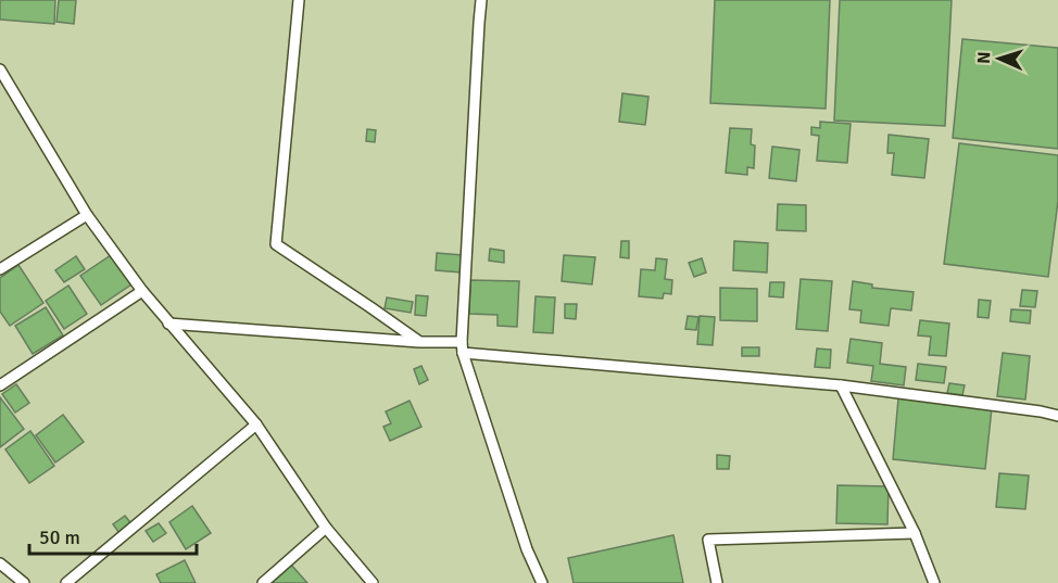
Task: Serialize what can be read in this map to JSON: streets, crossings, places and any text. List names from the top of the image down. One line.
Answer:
{"scale_bar":"50 m","north":"left"}
